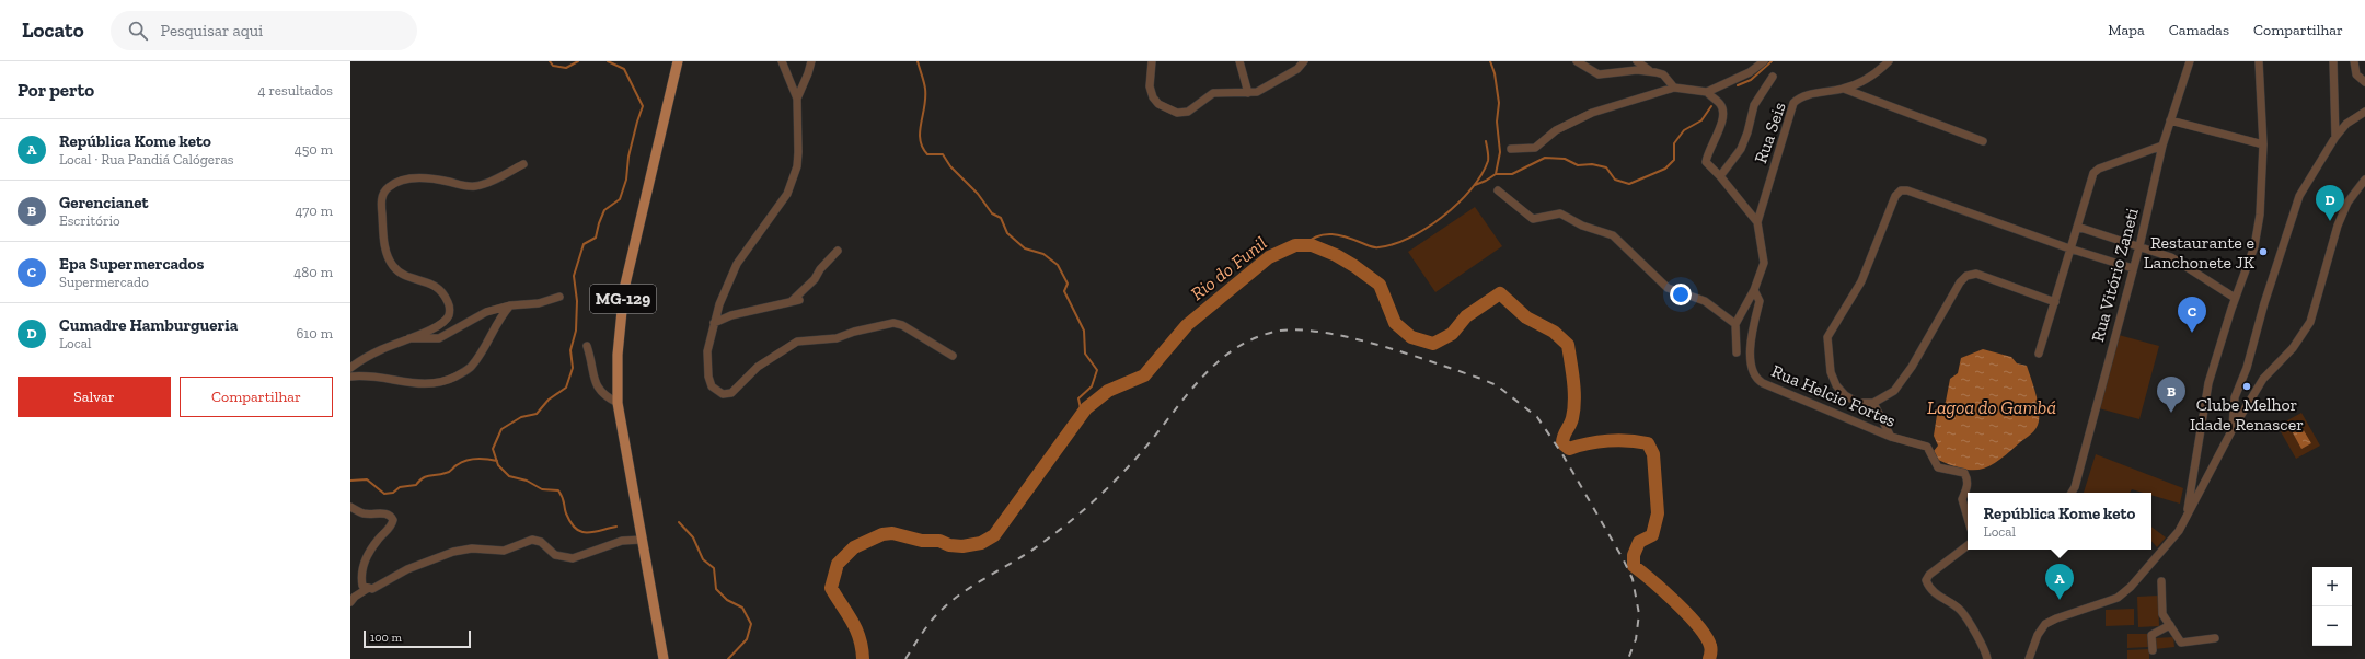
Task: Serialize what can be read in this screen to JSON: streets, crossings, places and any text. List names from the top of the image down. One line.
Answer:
{"streets":{"main road":["MG-129"],"street":["Rua Seis","Rua Vitório Zaneti","Rua Helcio Fortes"]},"crossings":[["Rua Seis","Rua Helcio Fortes"]],"water":["Rio do Funil","Lagoa do Gambá"],"places":["Restaurante e Lanchonete JK","Clube Melhor Idade Renascer"],"scale_bar":"100 m","page":{"header":"Locato","search":"Pesquisar aqui","nav":["Mapa","Camadas","Compartilhar"],"heading":["Por perto","4 resultados"],"list":[{"mark":"A","name":"República Kome keto","note":"Local · Rua Pandiá Calógeras","value":"450 m"},{"mark":"B","name":"Gerencianet","note":"Escritório","value":"470 m"},{"mark":"C","name":"Epa Supermercados","note":"Supermercado","value":"480 m"},{"mark":"D","name":"Cumadre Hamburgueria","note":"Local","value":"610 m"}],"pins":["D","C","B","A"],"buttons":["Salvar","Compartilhar"],"popup":["República Kome keto","Local"],"map_buttons":["+","−"],"scale":"100 m"}}
